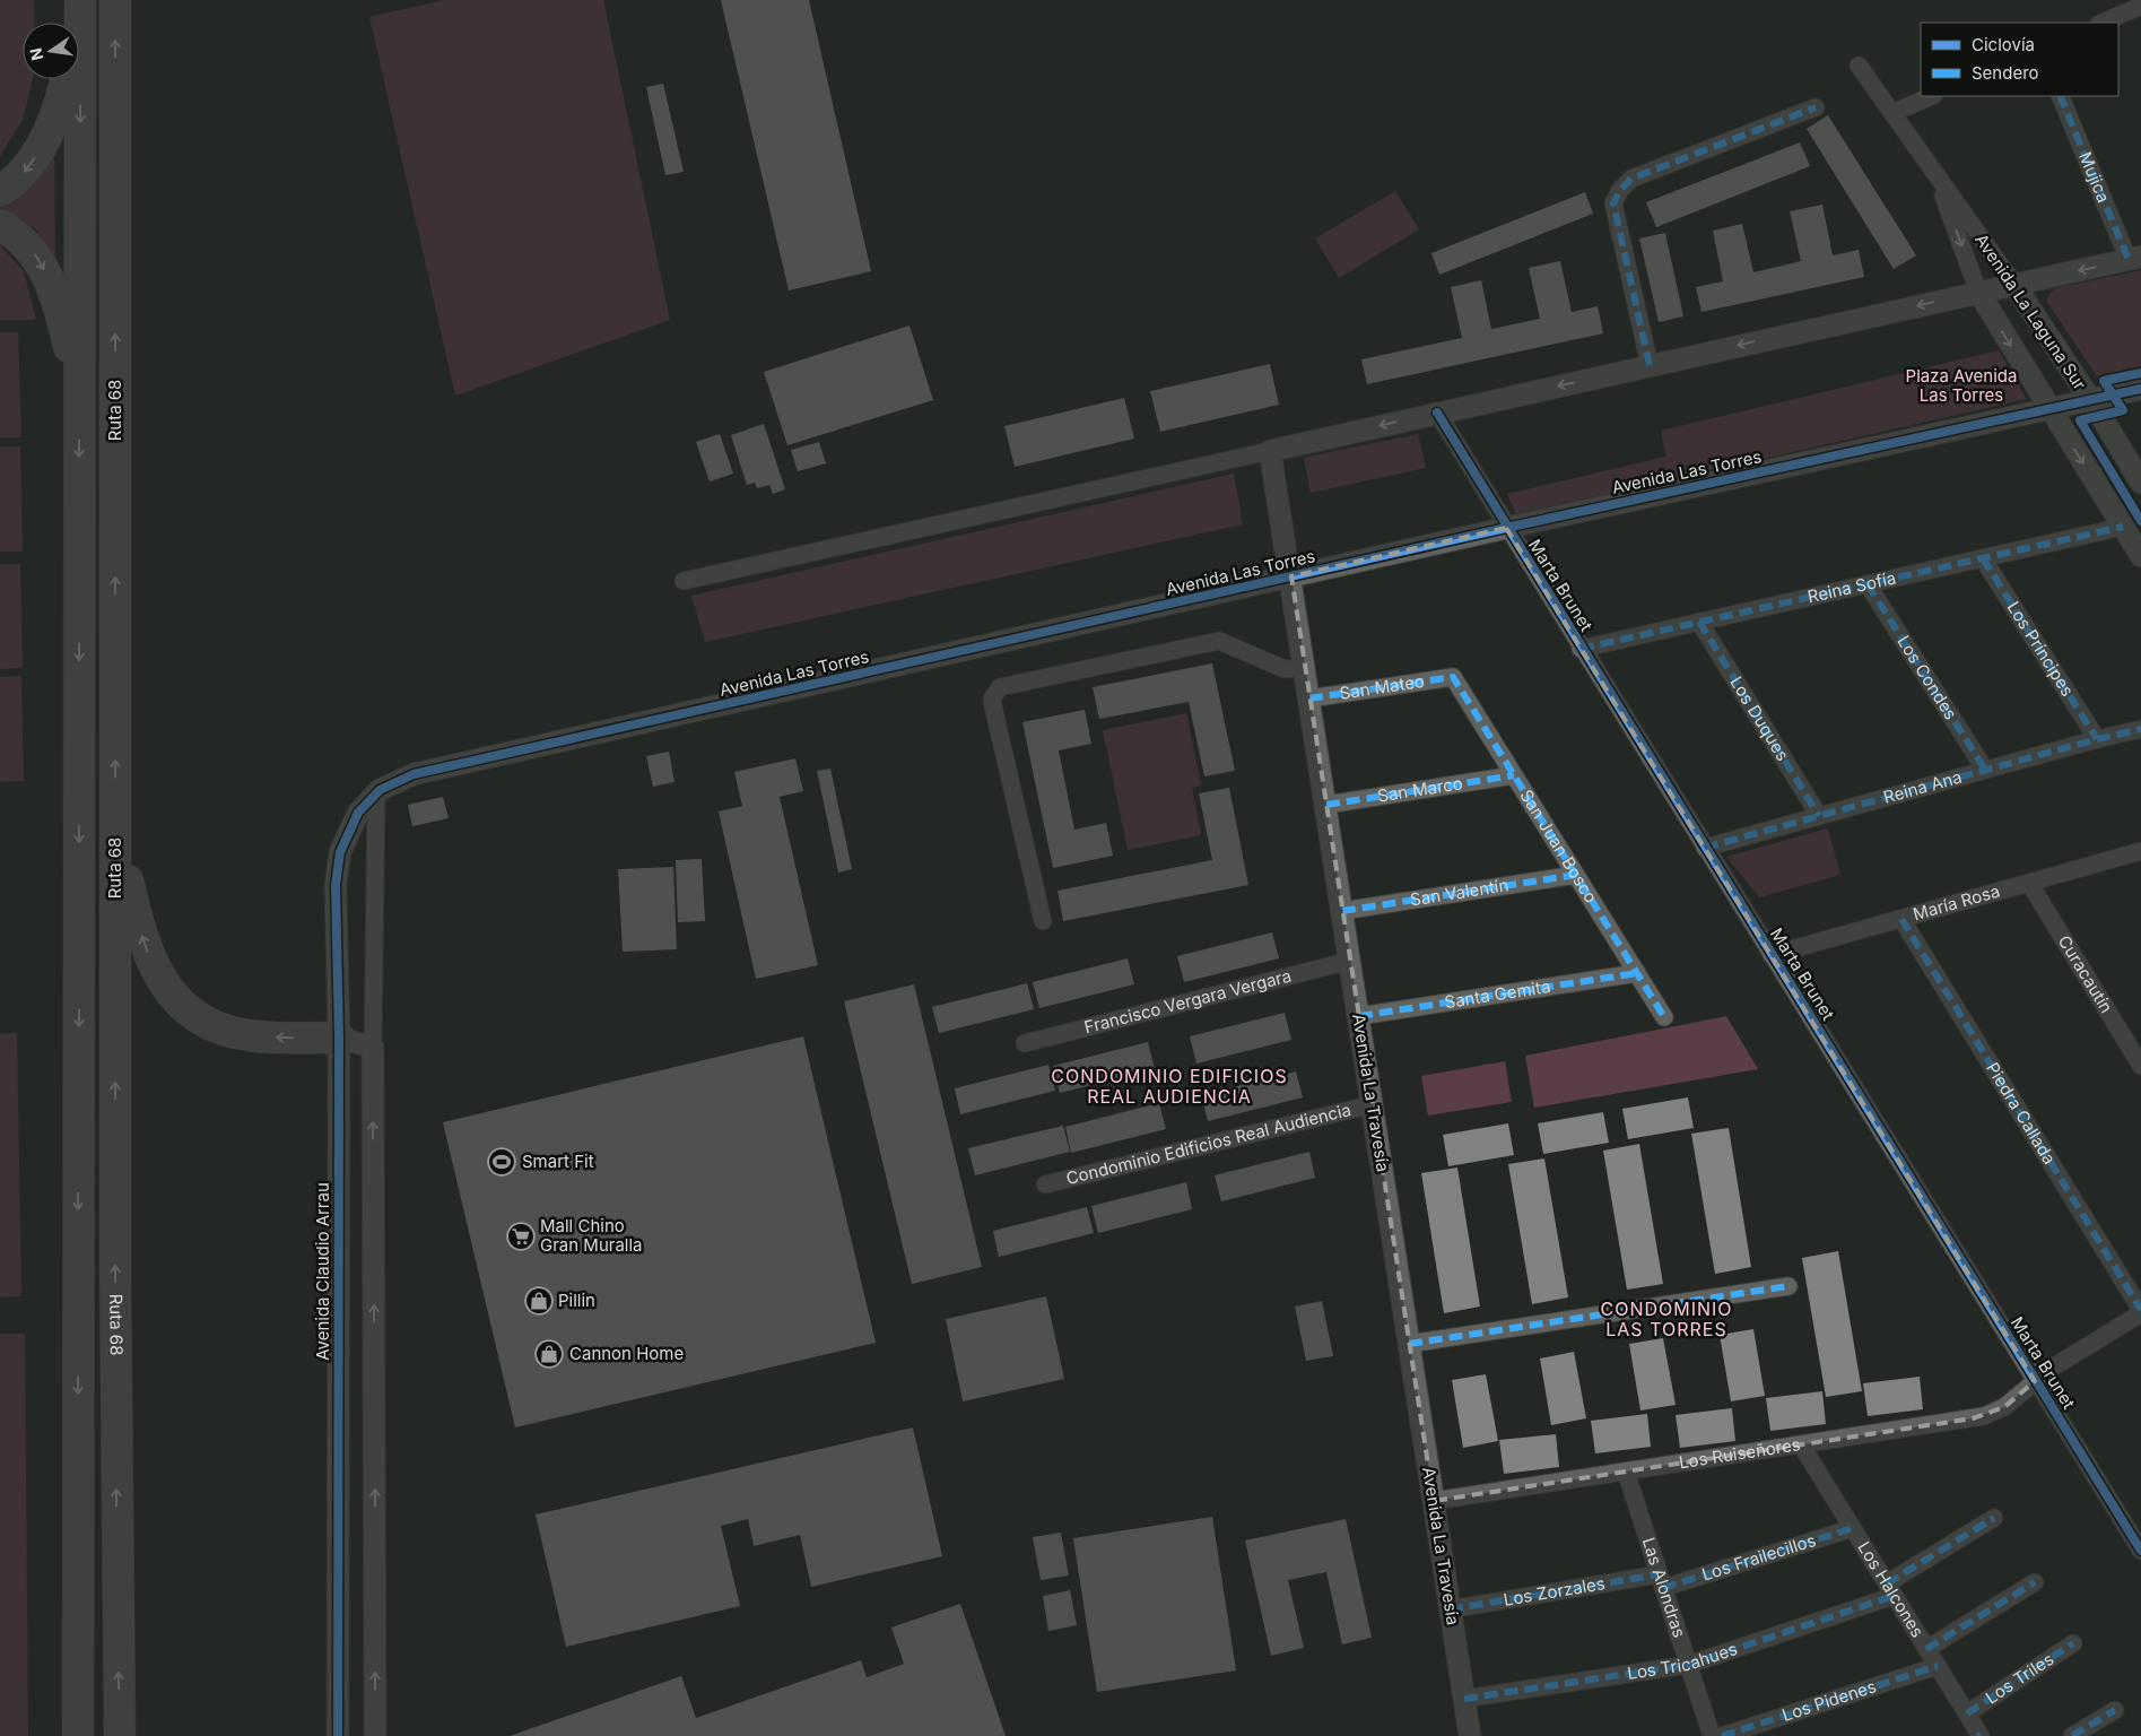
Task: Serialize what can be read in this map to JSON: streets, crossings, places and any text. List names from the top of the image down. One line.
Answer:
{"streets":{"highway":["Ruta 68"],"street":["Mujica","Avenida La Laguna Sur","Avenida Las Torres","Marta Brunet","Reina Sofía","Los Príncipes","Los Condes","San Mateo","Los Duques","Reina Ana","San Marco","San Juan Bosco","San Valentín","María Rosa","Curacautín","Santa Gemita","Francisco Vergara Vergara","Avenida La Travesía","Piedra Callada","Condominio Edificios Real Audiencia","Avenida Claudio Arrau","Los Ruiseñores","Los Frailecillos","Las Alondras","Los Halcones","Los Zorzales","Los Tricahues","Los Triles","Los Pidenes"]},"crossings":[["Avenida La Laguna Sur","Avenida Las Torres"],["Avenida La Laguna Sur","Reina Sofía"],["Avenida Las Torres","Marta Brunet"],["Avenida Las Torres","Avenida La Travesía"],["Avenida Las Torres","Avenida Claudio Arrau"],["Marta Brunet","Reina Sofía"],["Marta Brunet","Reina Ana"],["Marta Brunet","María Rosa"],["Marta Brunet","Los Ruiseñores"],["Reina Sofía","Los Príncipes"],["Reina Sofía","Los Condes"],["Reina Sofía","Los Duques"],["Los Príncipes","Reina Ana"],["Los Condes","Reina Ana"],["San Mateo","San Juan Bosco"],["San Mateo","Avenida La Travesía"],["Los Duques","Reina Ana"],["San Marco","San Juan Bosco"],["San Marco","Avenida La Travesía"],["San Juan Bosco","San Valentín"],["San Juan Bosco","Santa Gemita"],["San Valentín","Avenida La Travesía"],["María Rosa","Curacautín"],["María Rosa","Piedra Callada"],["Santa Gemita","Avenida La Travesía"],["Francisco Vergara Vergara","Avenida La Travesía"],["Avenida La Travesía","Condominio Edificios Real Audiencia"],["Avenida La Travesía","Los Ruiseñores"],["Avenida La Travesía","Los Zorzales"],["Avenida La Travesía","Los Tricahues"],["Piedra Callada","Los Ruiseñores"],["Los Ruiseñores","Las Alondras"],["Los Ruiseñores","Los Halcones"],["Los Frailecillos","Las Alondras"],["Los Frailecillos","Los Halcones"],["Los Frailecillos","Los Zorzales"],["Las Alondras","Los Zorzales"],["Las Alondras","Los Tricahues"],["Los Halcones","Los Tricahues"],["Los Halcones","Los Triles"],["Los Halcones","Los Pidenes"]],"districts":["CONDOMINIO EDIFICIOS REAL AUDIENCIA","CONDOMINIO LAS TORRES"],"parks":["Plaza Avenida Las Torres"],"places":{"sports":["Smart Fit"],"supermarket":["Mall Chino Gran Muralla"],"shop":["Pillin","Cannon Home"]},"legend":["Ciclovía","Sendero"],"north":"left"}
